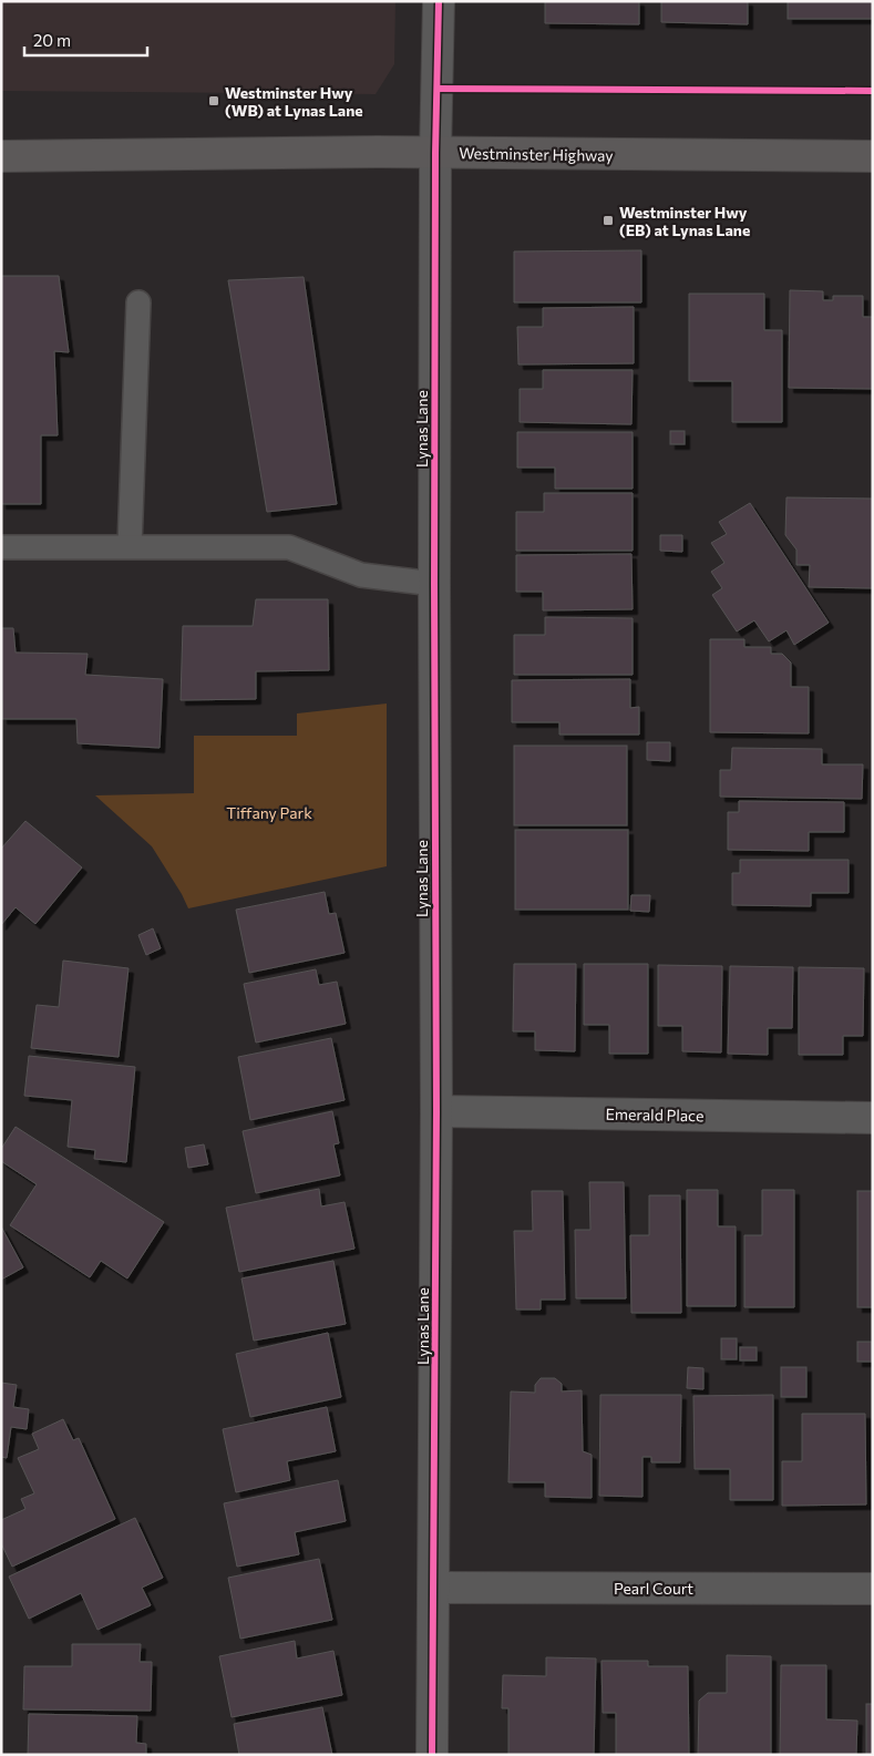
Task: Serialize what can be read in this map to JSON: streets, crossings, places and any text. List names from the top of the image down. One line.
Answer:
{"streets":{"main road":["Westminster Highway"],"street":["Lynas Lane","Emerald Place","Pearl Court"]},"crossings":[["Westminster Highway","Lynas Lane"],["Lynas Lane","Emerald Place"],["Lynas Lane","Pearl Court"]],"parks":["Tiffany Park"],"places":{"transit":["Westminster Hwy (WB) at Lynas Lane","Westminster Hwy (EB) at Lynas Lane"]},"scale_bar":"20 m"}
